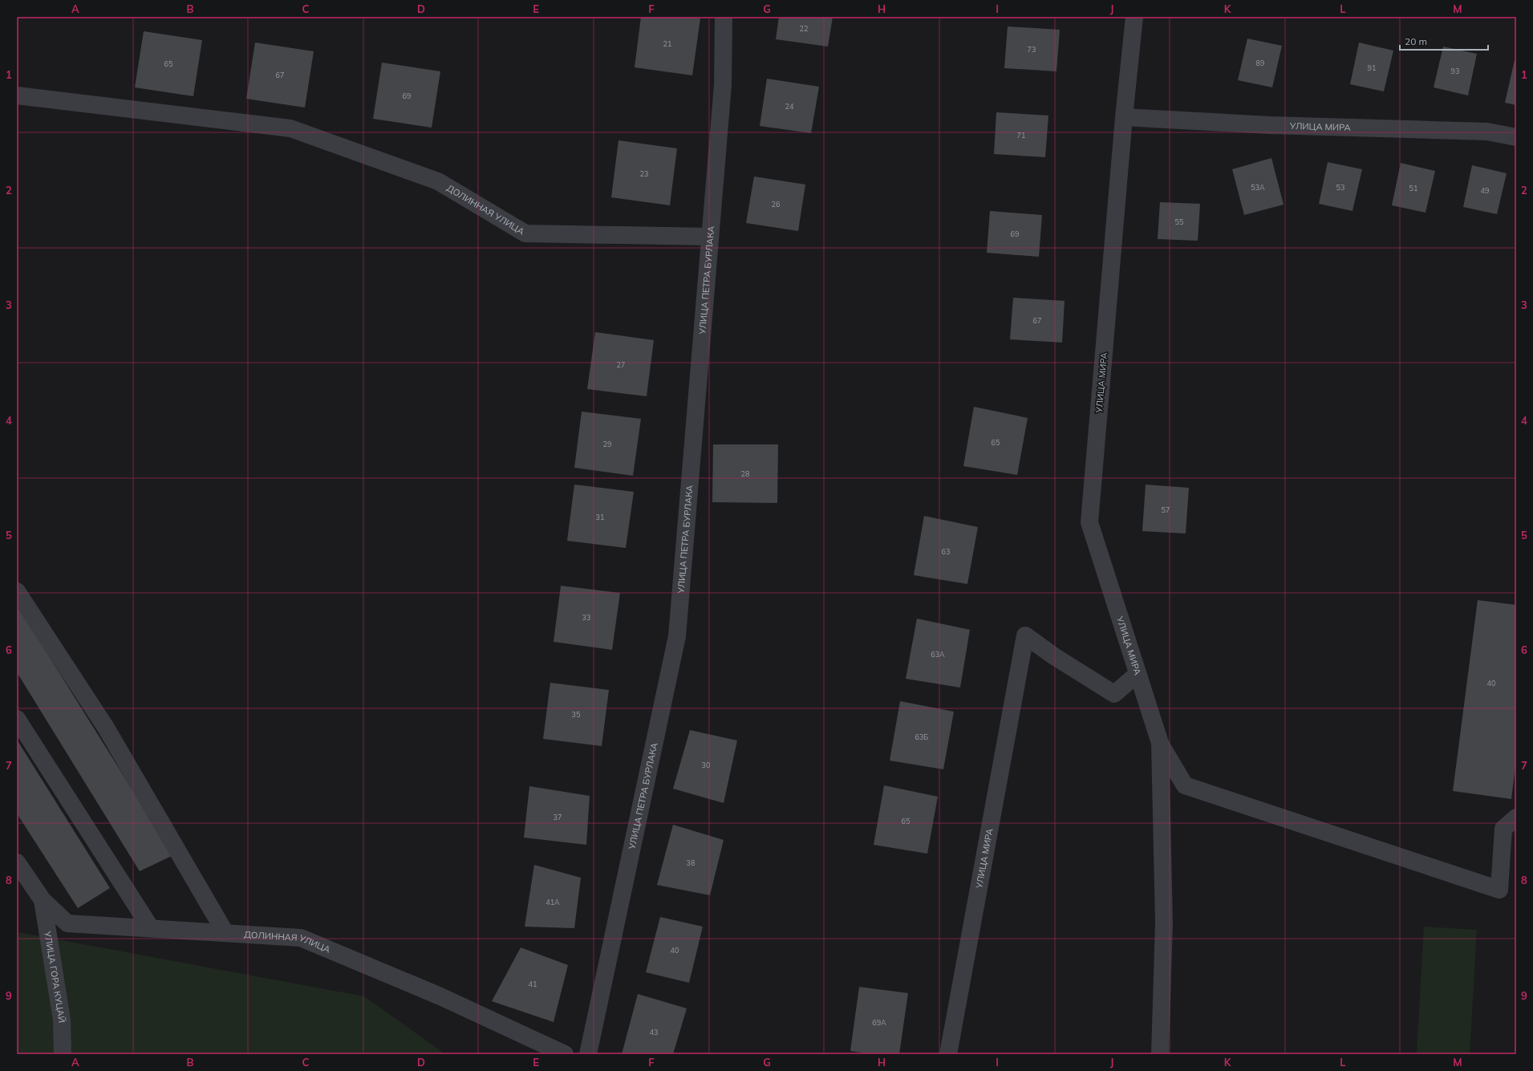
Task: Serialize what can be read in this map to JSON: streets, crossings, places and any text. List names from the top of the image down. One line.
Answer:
{"streets":{"street":["УЛИЦА МИРА","ДОЛИННАЯ УЛИЦА","УЛИЦА ПЕТРА БУРЛАКА","УЛИЦА ГОРА КУЦАЙ"]},"crossings":[["ДОЛИННАЯ УЛИЦА","УЛИЦА ПЕТРА БУРЛАКА"],["ДОЛИННАЯ УЛИЦА","УЛИЦА ГОРА КУЦАЙ"]],"house_numbers":["22","21","73","89","65","91","93","67","69","24","71","23","53А","53","51","49","26","55","69","67","27","65","29","28","57","31","63","33","63А","40","35","63Б","30","37","65","38","41А","40","41","69А","43"],"scale_bar":"20 m","grid":{"columns":["A","B","C","D","E","F","G","H","I","J","K","L","M"],"rows":["1","2","3","4","5","6","7","8","9"]}}
